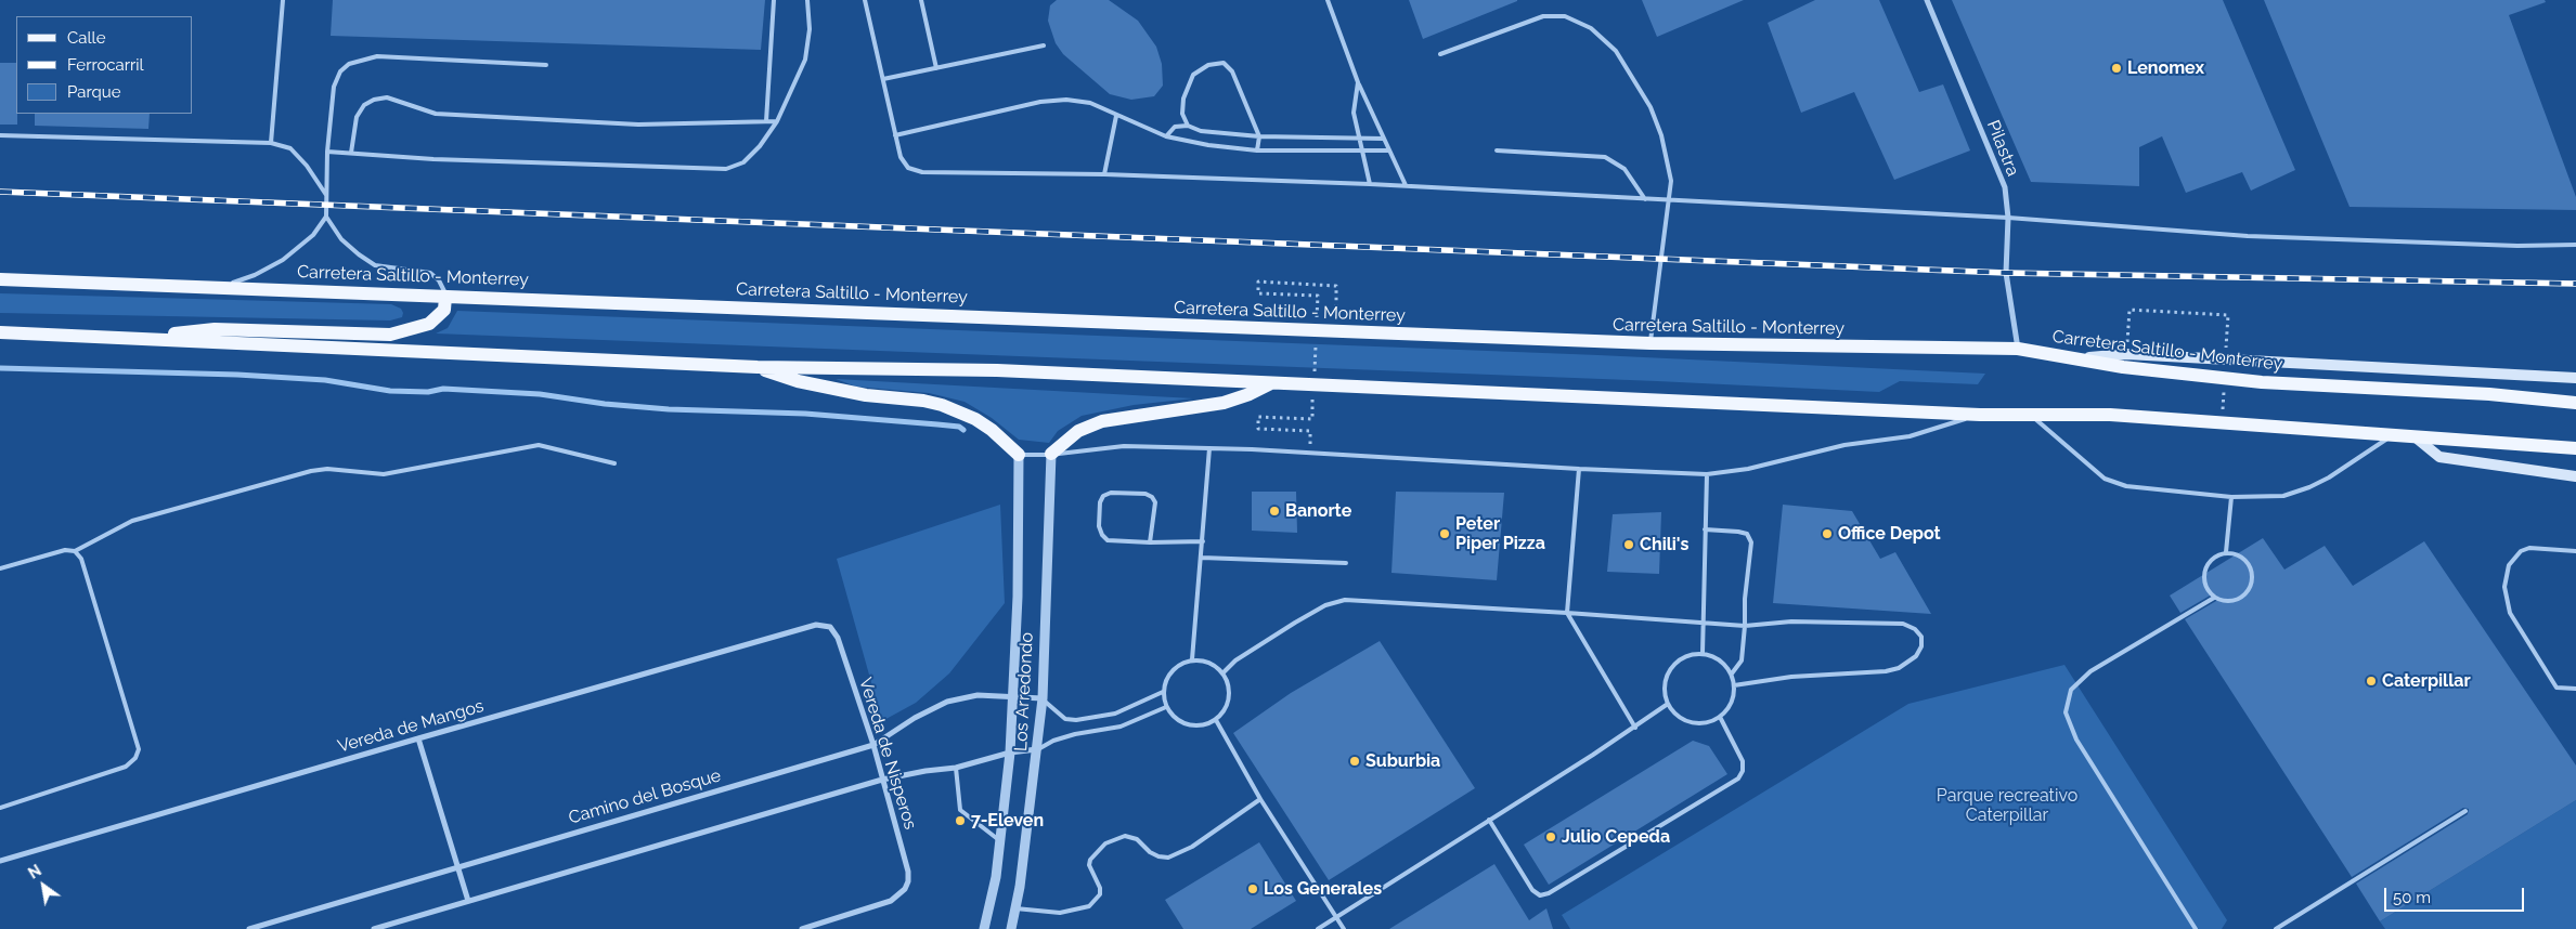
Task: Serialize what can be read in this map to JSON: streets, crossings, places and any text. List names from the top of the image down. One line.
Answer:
{"streets":{"main road":["Carretera Saltillo - Monterrey"],"street":["Pilastra","Los Arredondo","Vereda de Mangos","Vereda de Nisperos","Camino del Bosque"]},"crossings":[["Pilastra","Carretera Saltillo - Monterrey"],["Los Arredondo","Camino del Bosque"],["Vereda de Mangos","Vereda de Nisperos"],["Vereda de Nisperos","Camino del Bosque"]],"parks":["Parque recreativo Caterpillar"],"places":["Lenomex","Banorte","Peter Piper Pizza","Office Depot","Chili's","Caterpillar","Suburbia","7-Eleven","Julio Cepeda","Los Generales"],"legend":["Calle","Ferrocarril","Parque"],"scale_bar":"50 m","north":"top left"}
